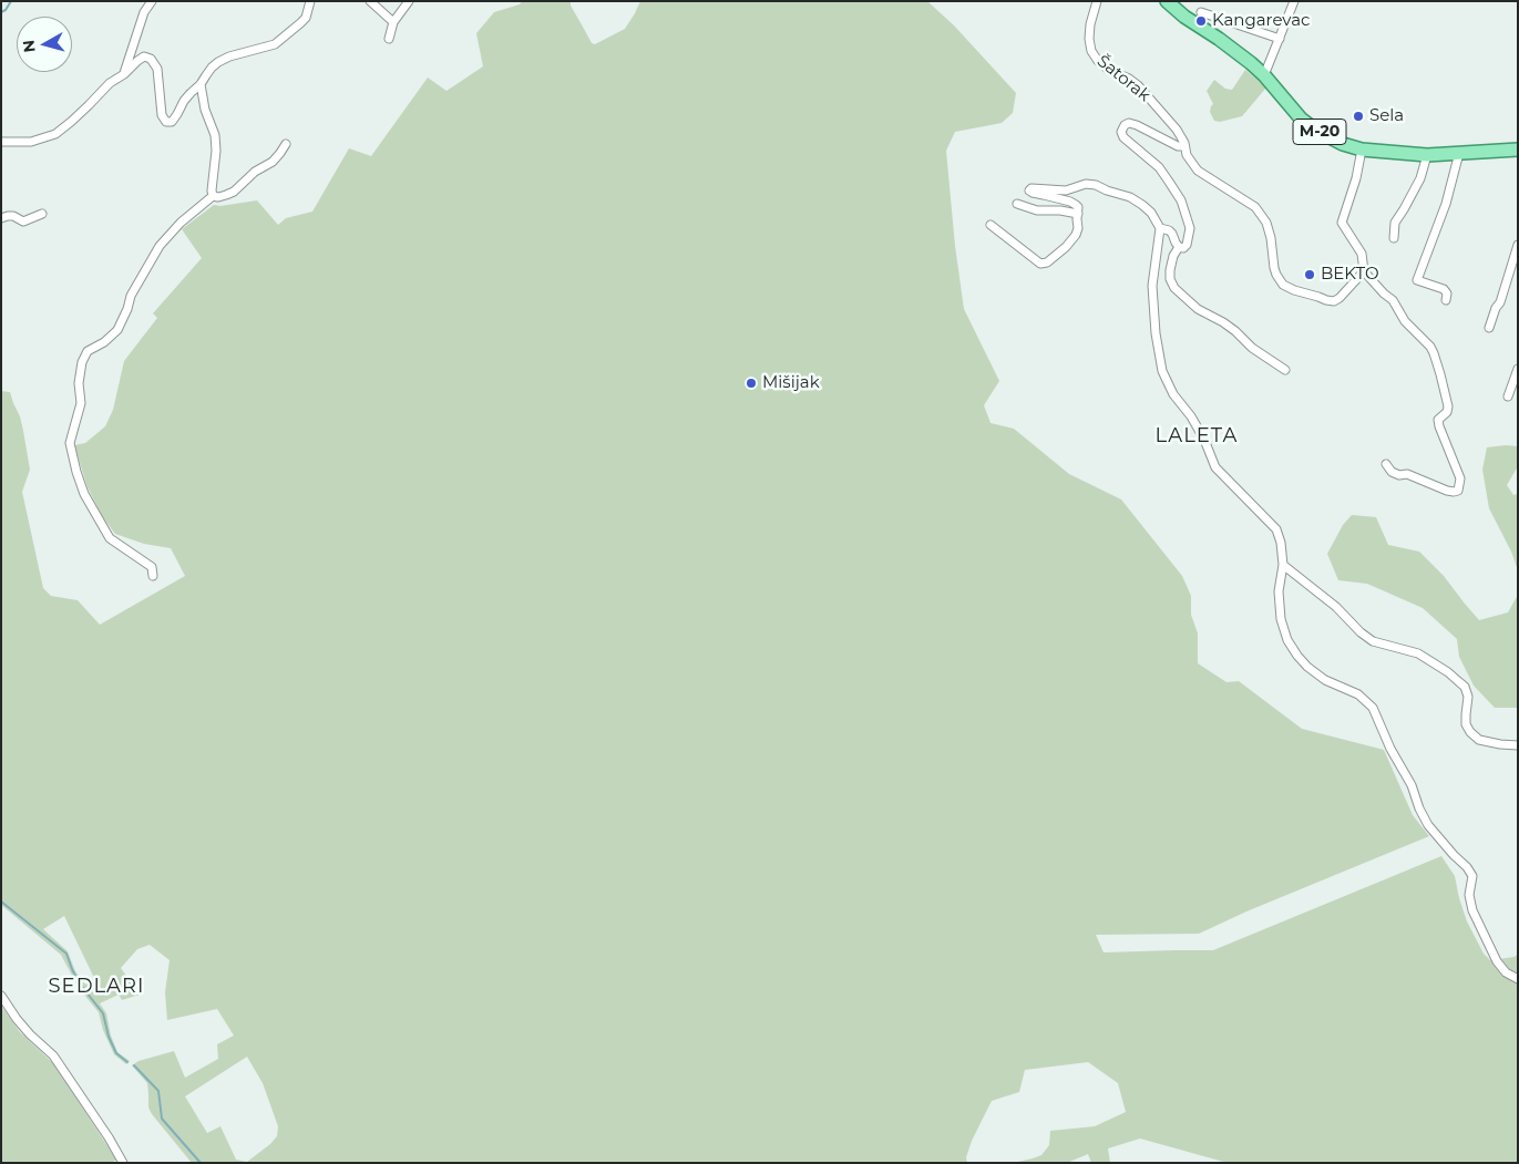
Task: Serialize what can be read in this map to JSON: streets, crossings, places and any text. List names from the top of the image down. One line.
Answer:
{"streets":{"main road":["M-20"],"street":["Šatorak"]},"districts":["LALETA","SEDLARI"],"places":["Kangarevac","Sela","BEKTO","Mišijak"],"north":"left"}
